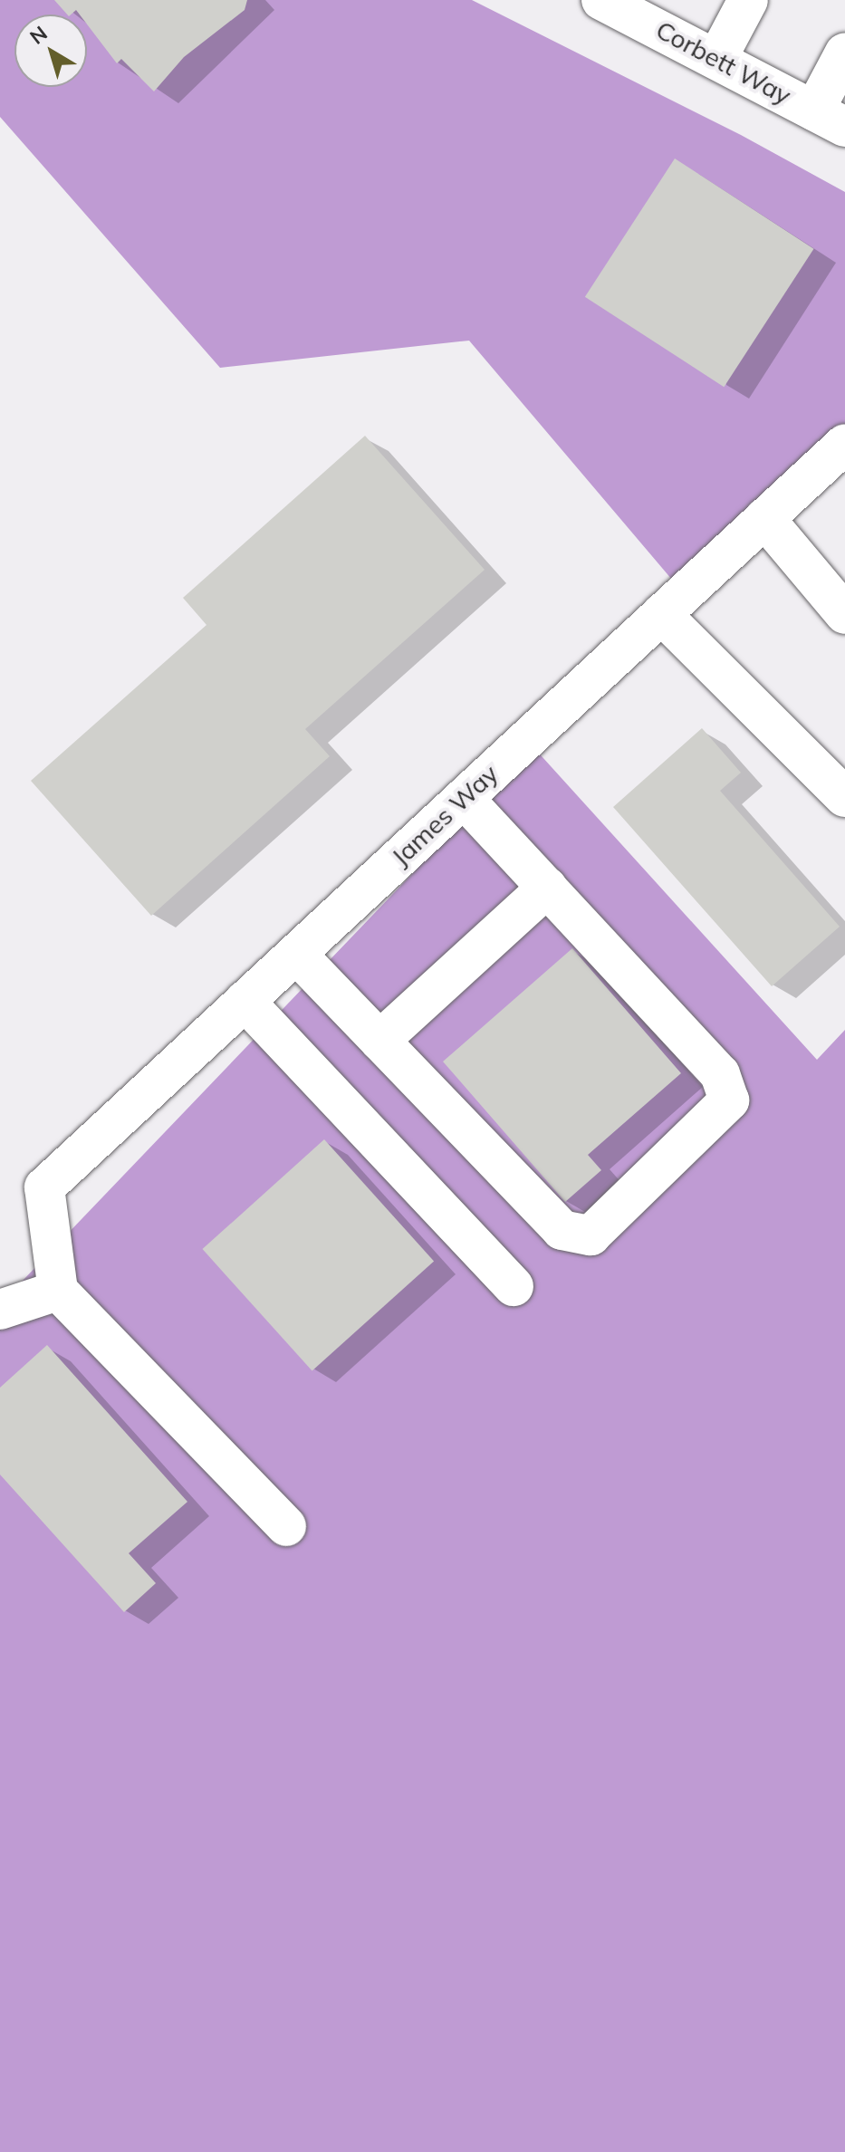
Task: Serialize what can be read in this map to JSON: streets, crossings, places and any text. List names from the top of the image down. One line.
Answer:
{"streets":{"street":["Corbett Way","James Way"]},"north":"top left"}
